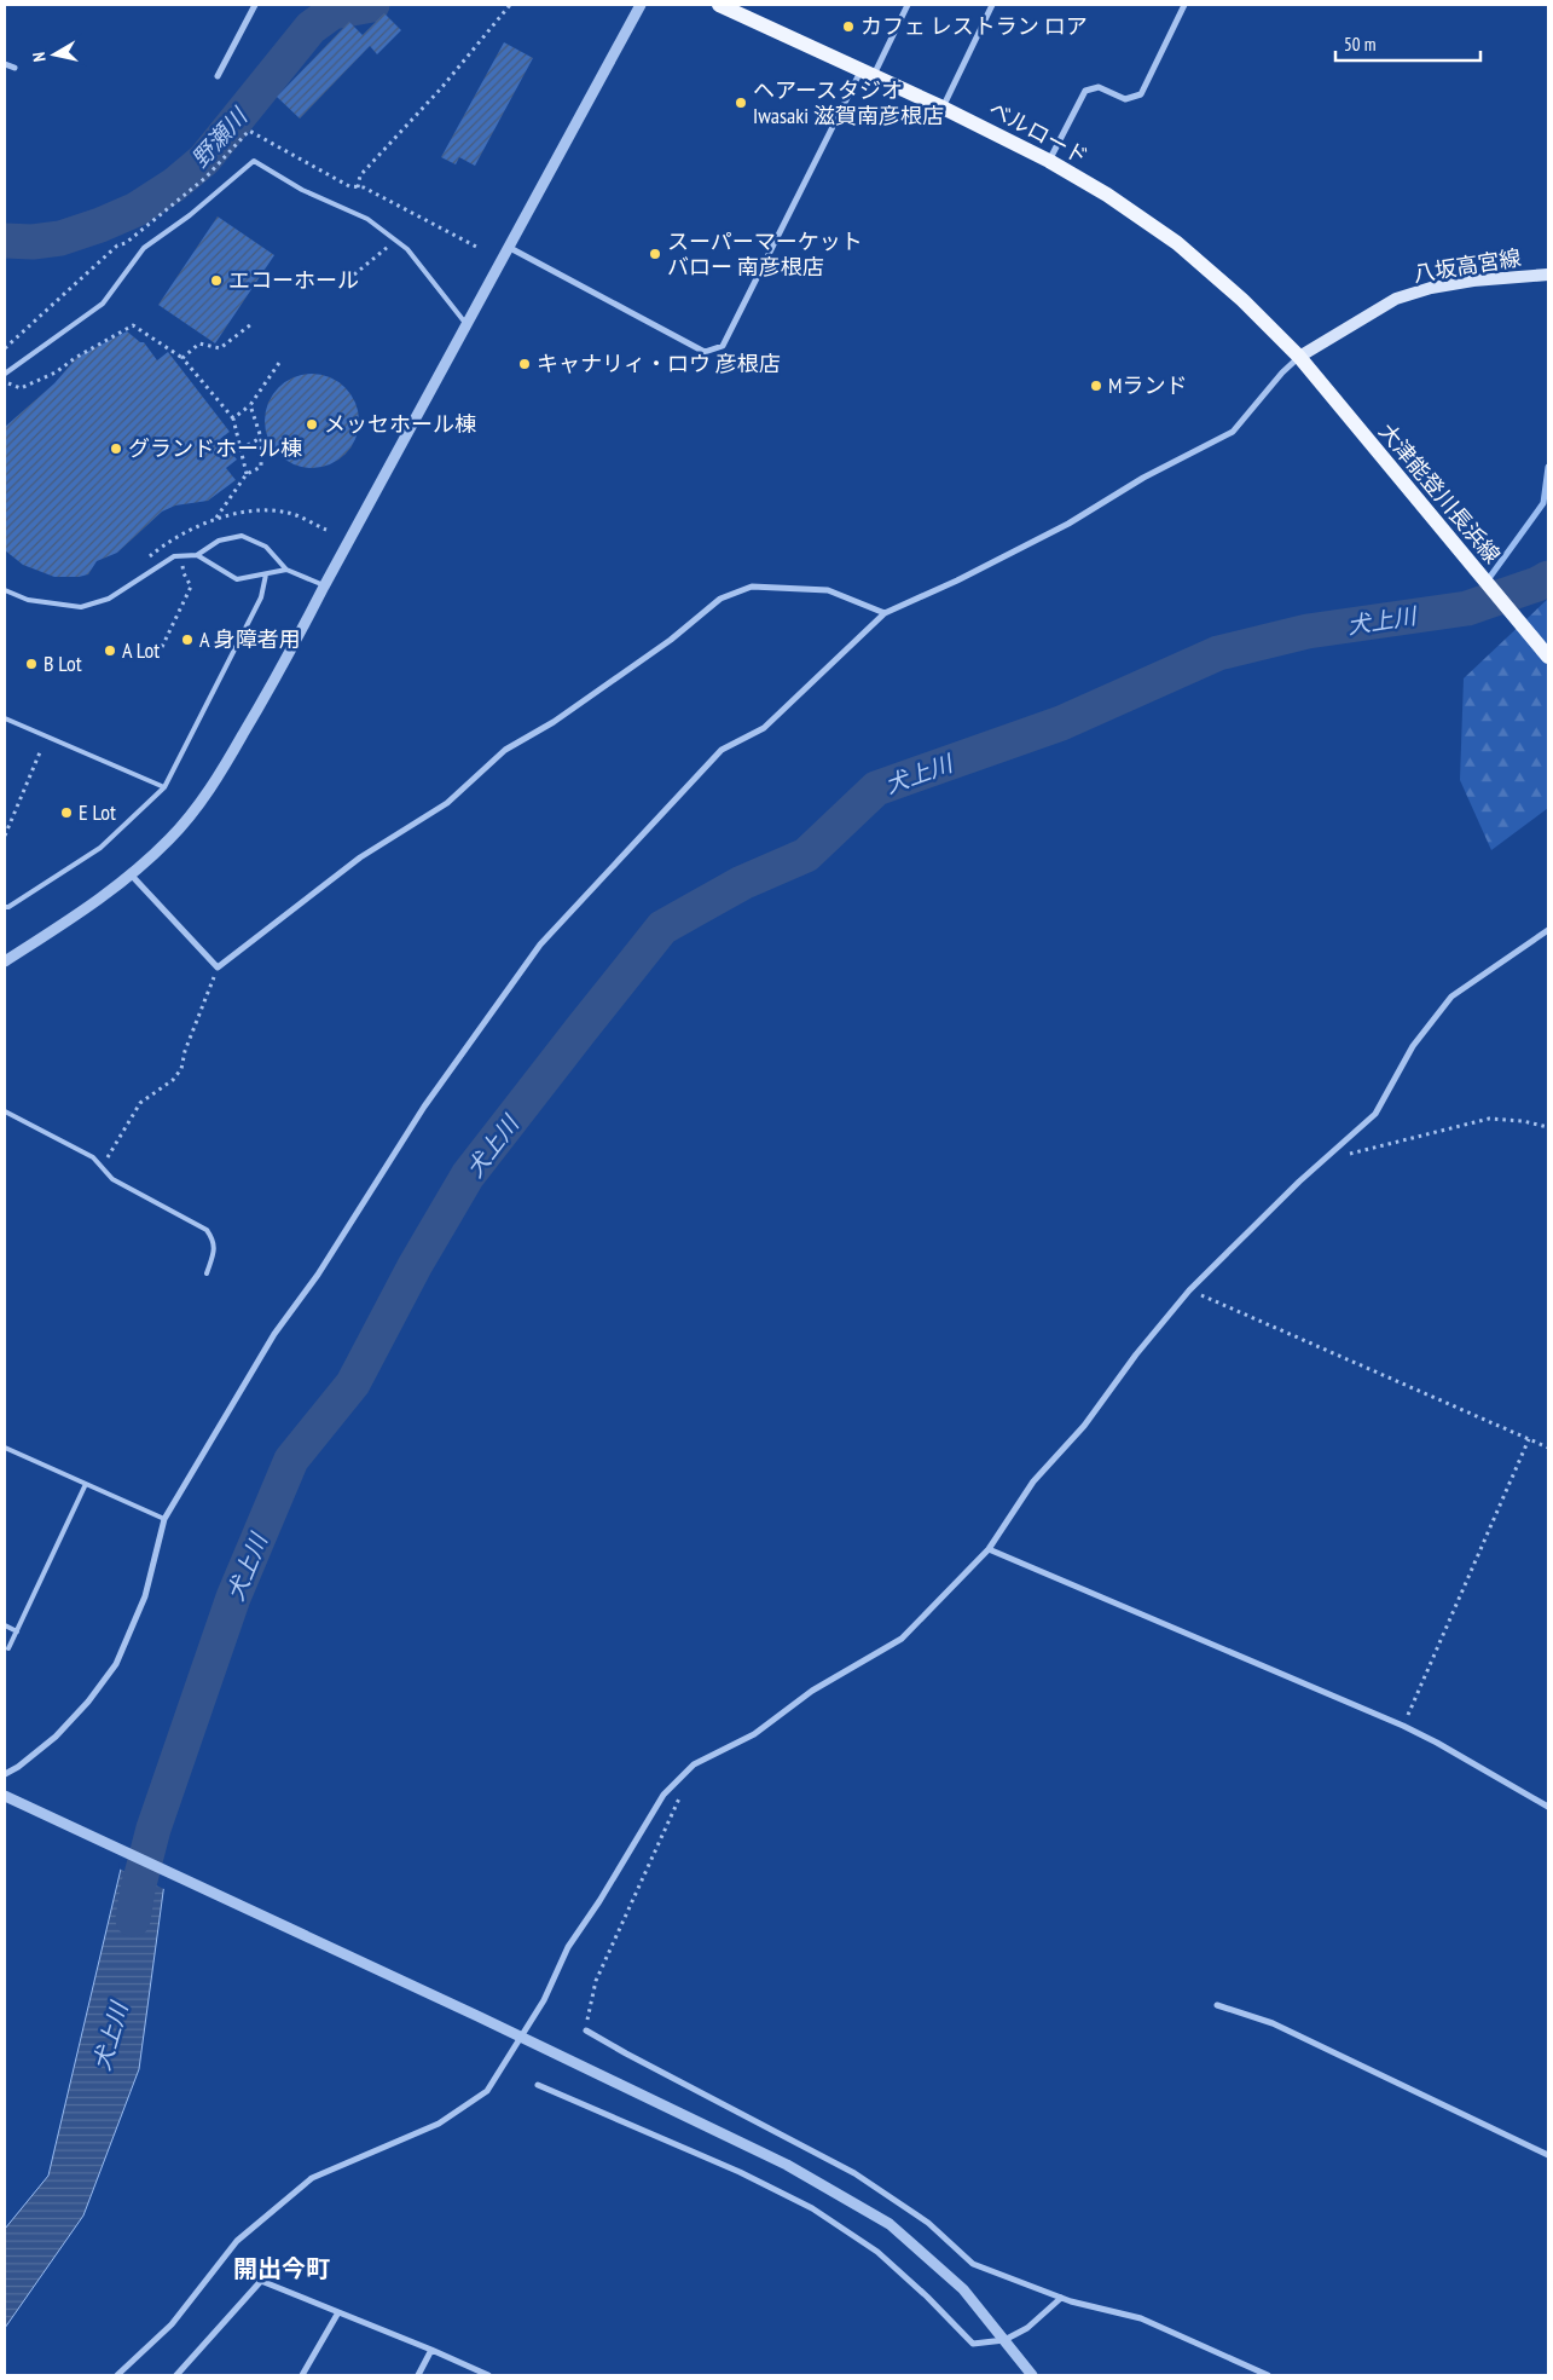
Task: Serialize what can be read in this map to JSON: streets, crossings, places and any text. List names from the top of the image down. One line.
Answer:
{"streets":{"main road":["ベルロード","八坂高宮線","大津能登川長浜線"]},"crossings":[["ベルロード","八坂高宮線"],["ベルロード","大津能登川長浜線"],["八坂高宮線","大津能登川長浜線"]],"districts":["開出今町"],"water":["野瀬川","犬上川"],"places":["カフェ レストラン ロア","ヘアースタジオ Iwasaki 滋賀南彦根店","スーパーマーケット バロー 南彦根店","エコーホール","キャナリィ・ロウ 彦根店","Mランド","メッセホール棟","グランドホール棟","A 身障者用","A Lot","B Lot","E Lot"],"scale_bar":"50 m","north":"left"}
